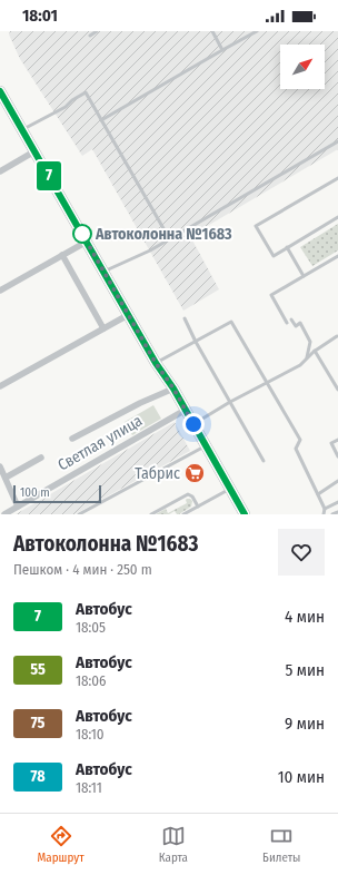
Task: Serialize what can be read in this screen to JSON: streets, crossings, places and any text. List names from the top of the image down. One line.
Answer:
{"streets":{"street":["Светлая улица"]},"places":{"other":["Автоколонна №1683"],"supermarket":["Табрис"]},"lines":["bus line 7"],"scale_bar":"100 m","north":"top right","page":{"status":"18:01","on_map":"7","scale":"100 m","heading":["Автоколонна №1683","Пешком · 4 мин · 250 m"],"list":[{"mark":"7","name":"Автобус","note":"18:05","value":"4 мин"},{"mark":"55","name":"Автобус","note":"18:06","value":"5 мин"},{"mark":"75","name":"Автобус","note":"18:10","value":"9 мин"},{"mark":"78","name":"Автобус","note":"18:11","value":"10 мин"}],"tabs":["Маршрут","Карта","Билеты"]}}
